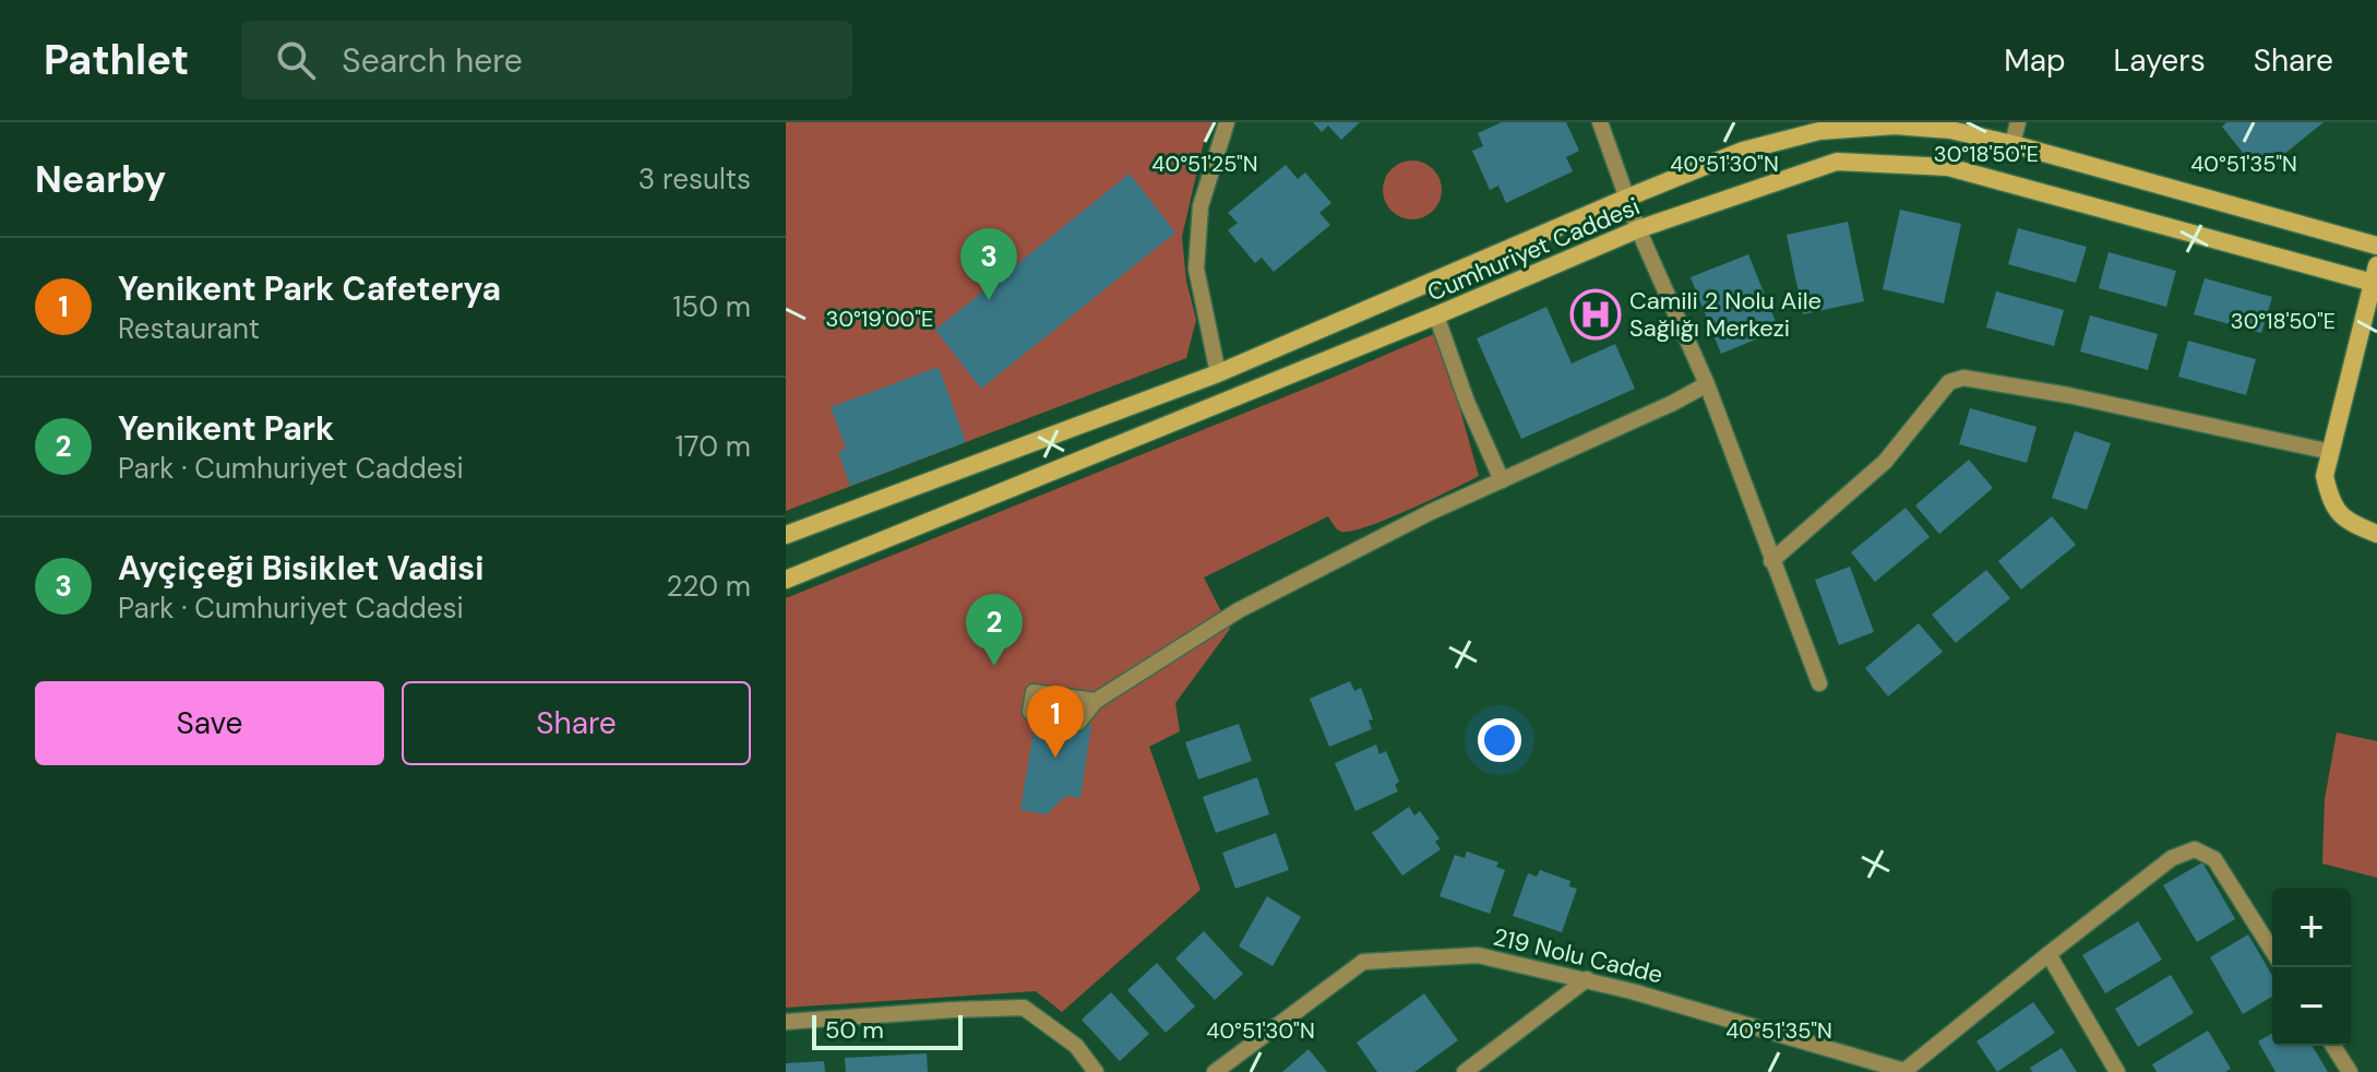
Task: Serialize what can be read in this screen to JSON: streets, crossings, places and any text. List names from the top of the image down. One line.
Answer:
{"streets":{"street":["Cumhuriyet Caddesi","219 Nolu Cadde"]},"places":{"hospital":["Camili 2 Nolu Aile Sağlığı Merkezi"]},"scale_bar":"50 m","page":{"header":"Pathlet","search":"Search here","nav":["Map","Layers","Share"],"heading":["Nearby","3 results"],"pins":["3","2","1"],"list":[{"mark":"1","name":"Yenikent Park Cafeterya","note":"Restaurant","value":"150 m"},{"mark":"2","name":"Yenikent Park","note":"Park · Cumhuriyet Caddesi","value":"170 m"},{"mark":"3","name":"Ayçiçeği Bisiklet Vadisi","note":"Park · Cumhuriyet Caddesi","value":"220 m"}],"buttons":["Save","Share"],"map_buttons":["+","−"],"scale":"50 m"},"coordinates":["30°18'50\"E","40°51'25\"N","40°51'30\"N","40°51'35\"N","30°19'00\"E"]}
